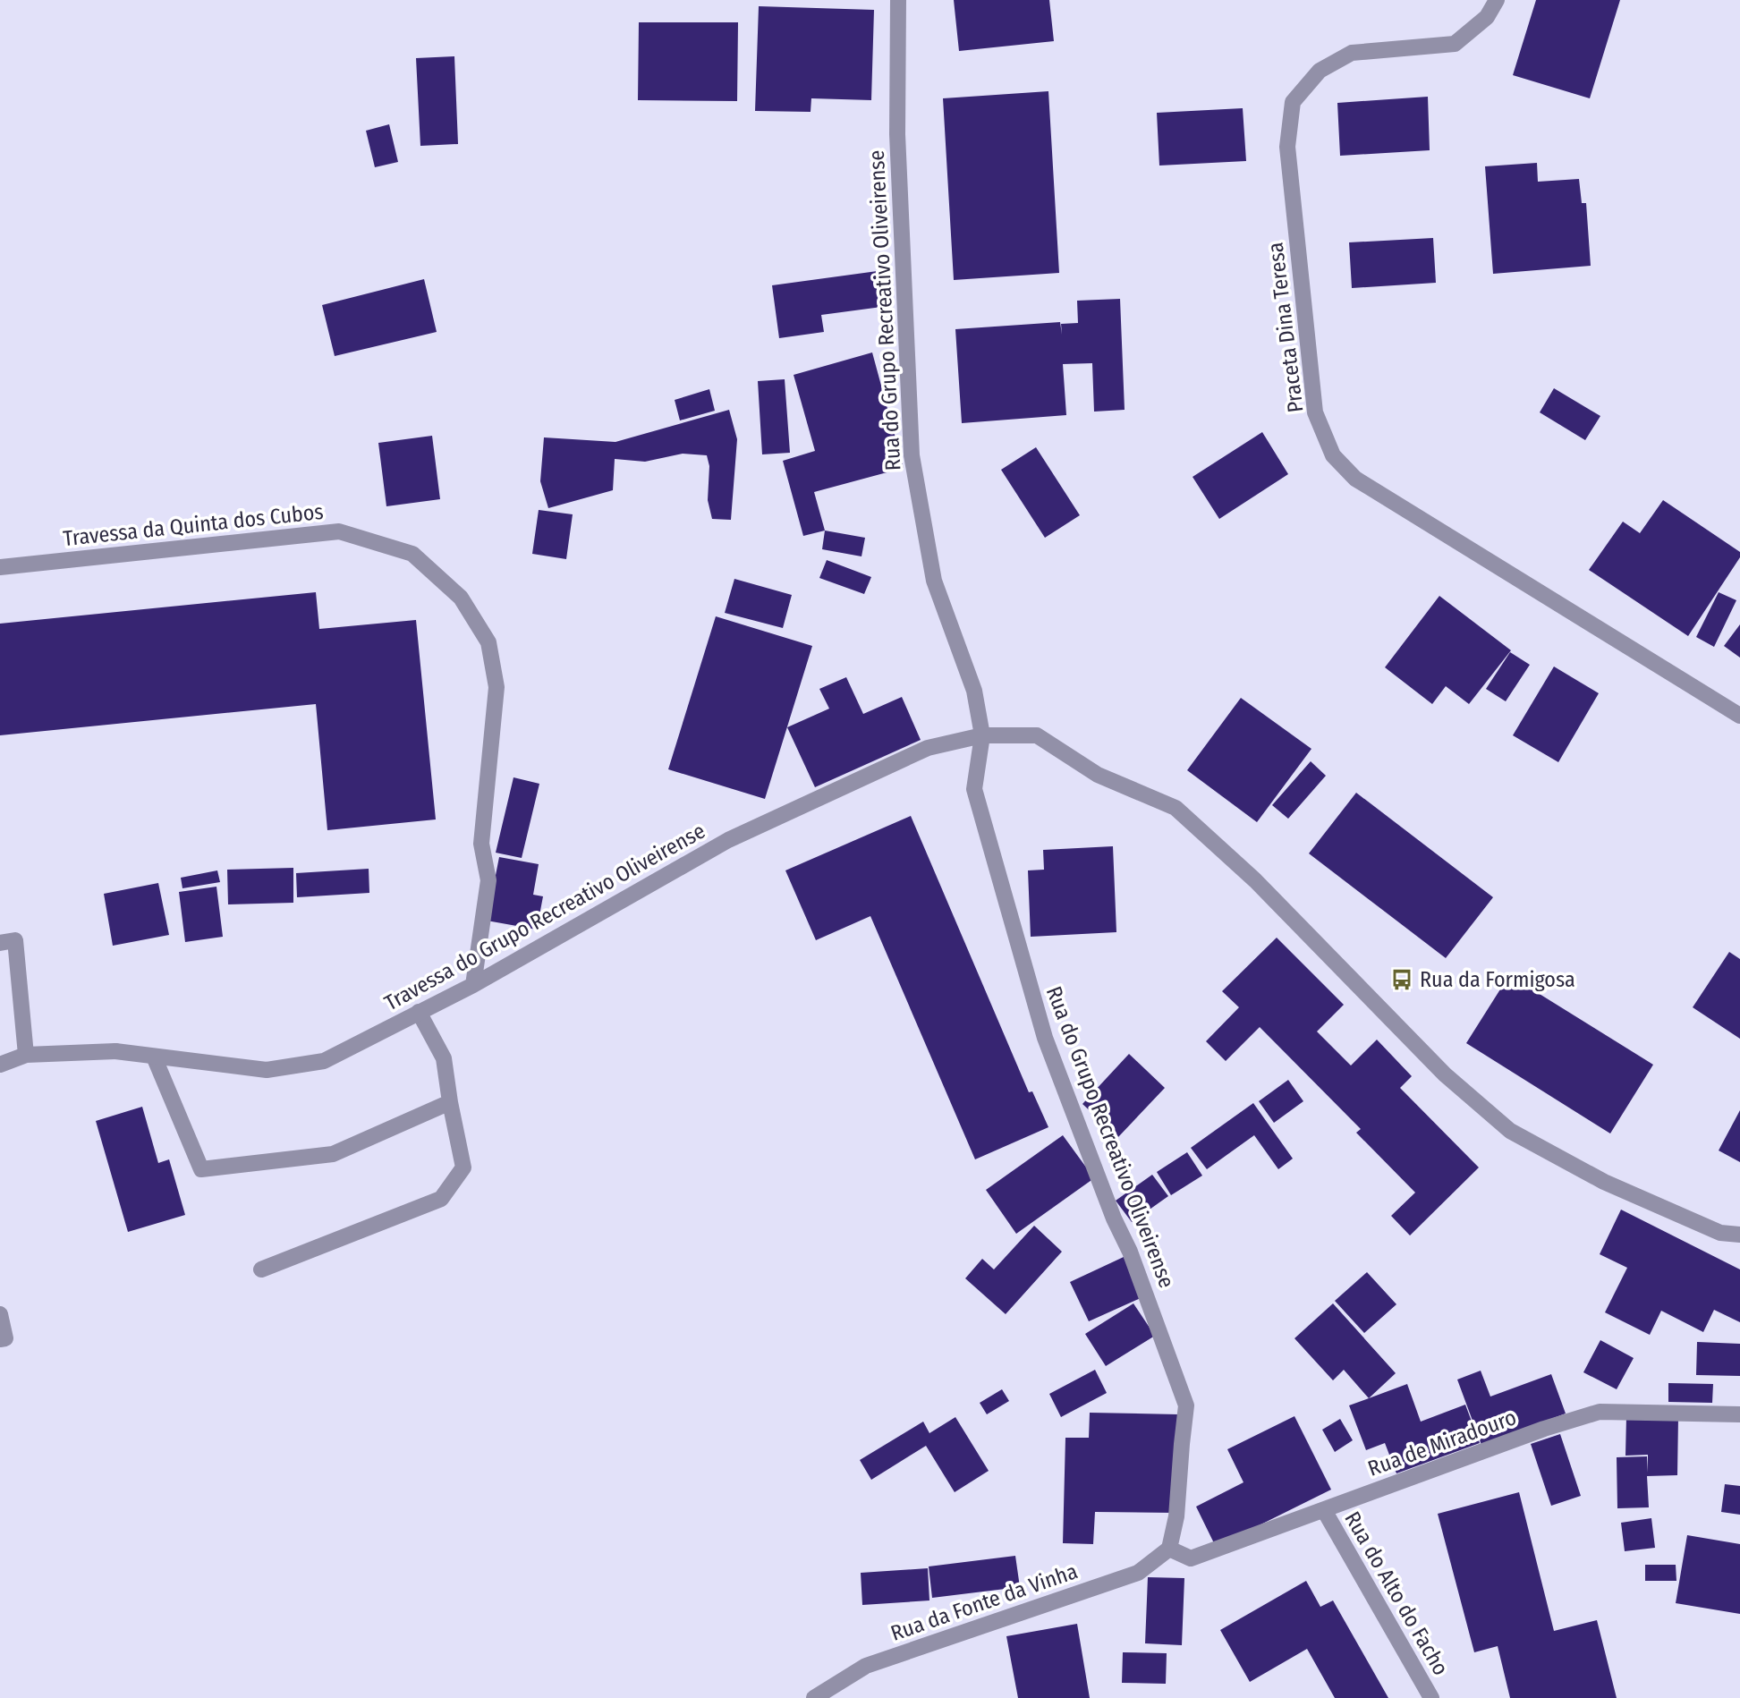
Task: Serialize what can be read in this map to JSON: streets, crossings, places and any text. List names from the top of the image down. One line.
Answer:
{"streets":{"street":["Rua do Grupo Recreativo Oliveirense","Praceta Dina Teresa","Travessa da Quinta dos Cubos","Travessa do Grupo Recreativo Oliveirense","Rua de Miradouro","Rua do Alto do Facho","Rua da Fonte da Vinha"]},"crossings":[["Rua do Grupo Recreativo Oliveirense","Travessa do Grupo Recreativo Oliveirense"],["Rua do Grupo Recreativo Oliveirense","Rua de Miradouro"],["Rua do Grupo Recreativo Oliveirense","Rua da Fonte da Vinha"],["Travessa da Quinta dos Cubos","Travessa do Grupo Recreativo Oliveirense"],["Rua de Miradouro","Rua do Alto do Facho"],["Rua de Miradouro","Rua da Fonte da Vinha"]],"places":{"bus stop":["Rua da Formigosa"]}}
